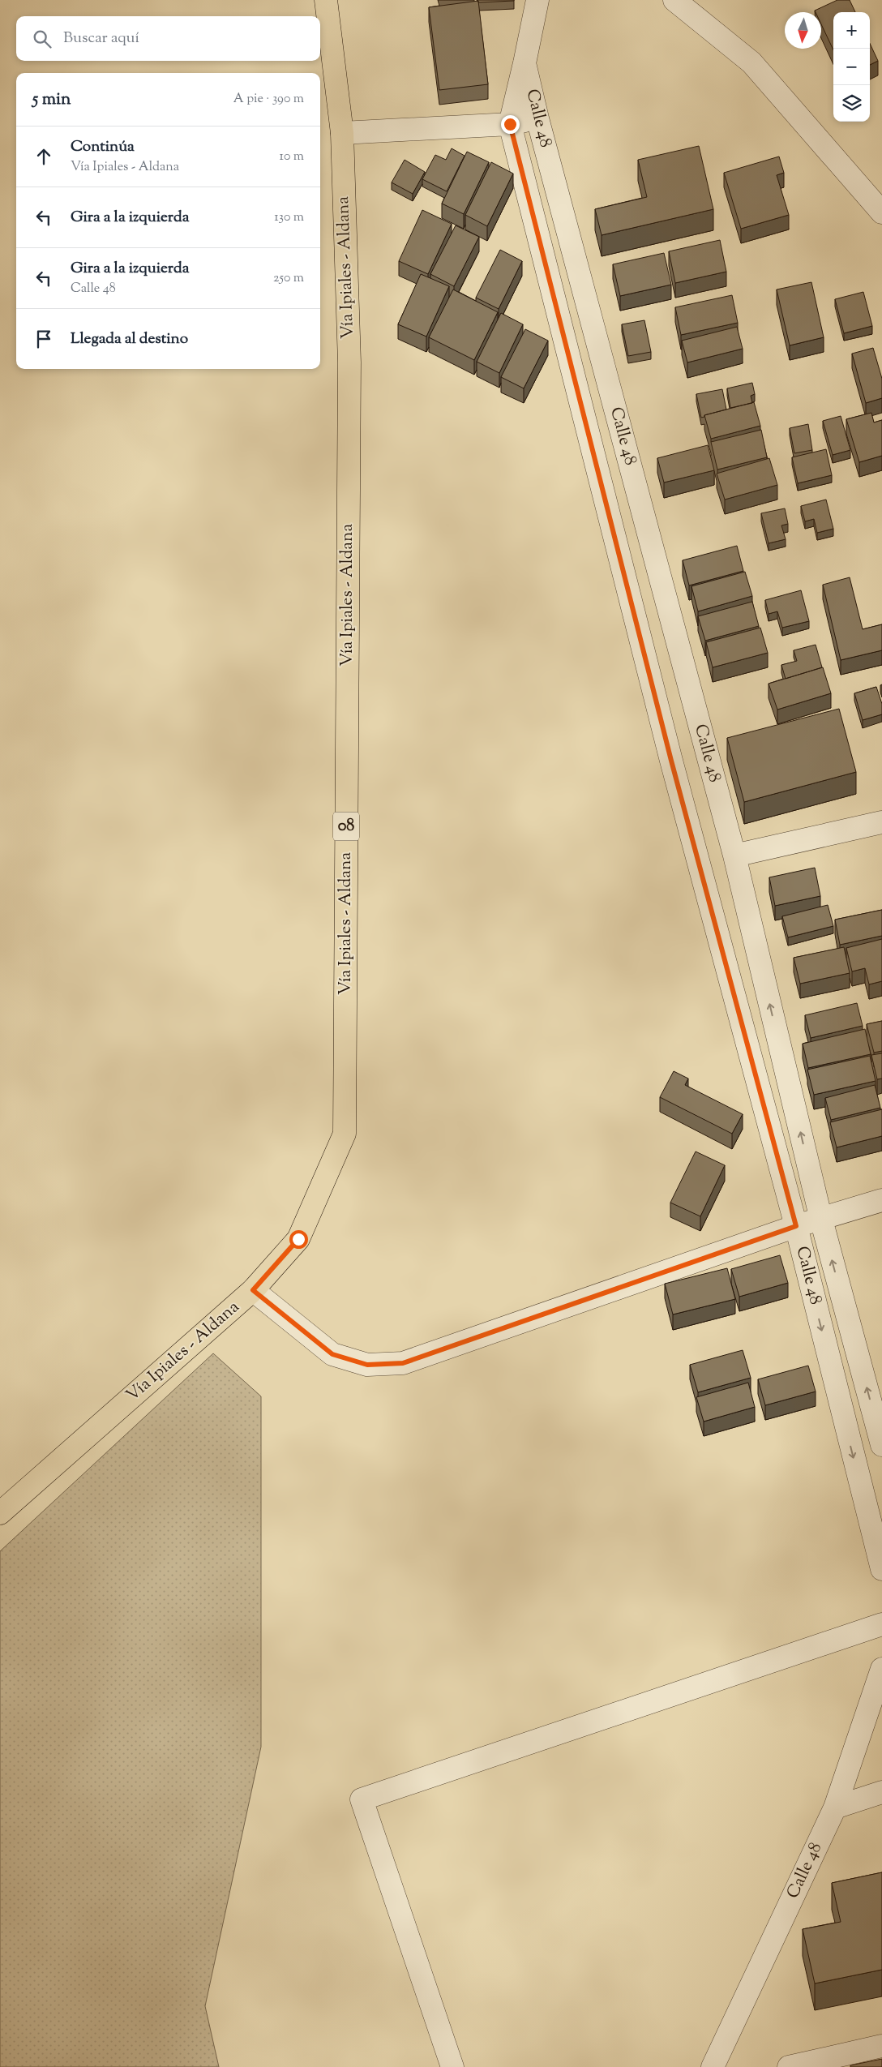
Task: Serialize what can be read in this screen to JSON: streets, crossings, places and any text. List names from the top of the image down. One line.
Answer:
{"streets":{"main road":["Vía Ipiales - Aldana","08"],"street":["Calle 48"]},"north":"bottom","page":{"map_buttons":["+","−"],"search":"Buscar aquí","heading":["5 min","A pie · 390 m"],"list":[["Continúa","Vía Ipiales - Aldana","10 m"],["Gira a la izquierda","130 m"],["Gira a la izquierda","Calle 48","250 m"],"Llegada al destino"]}}
